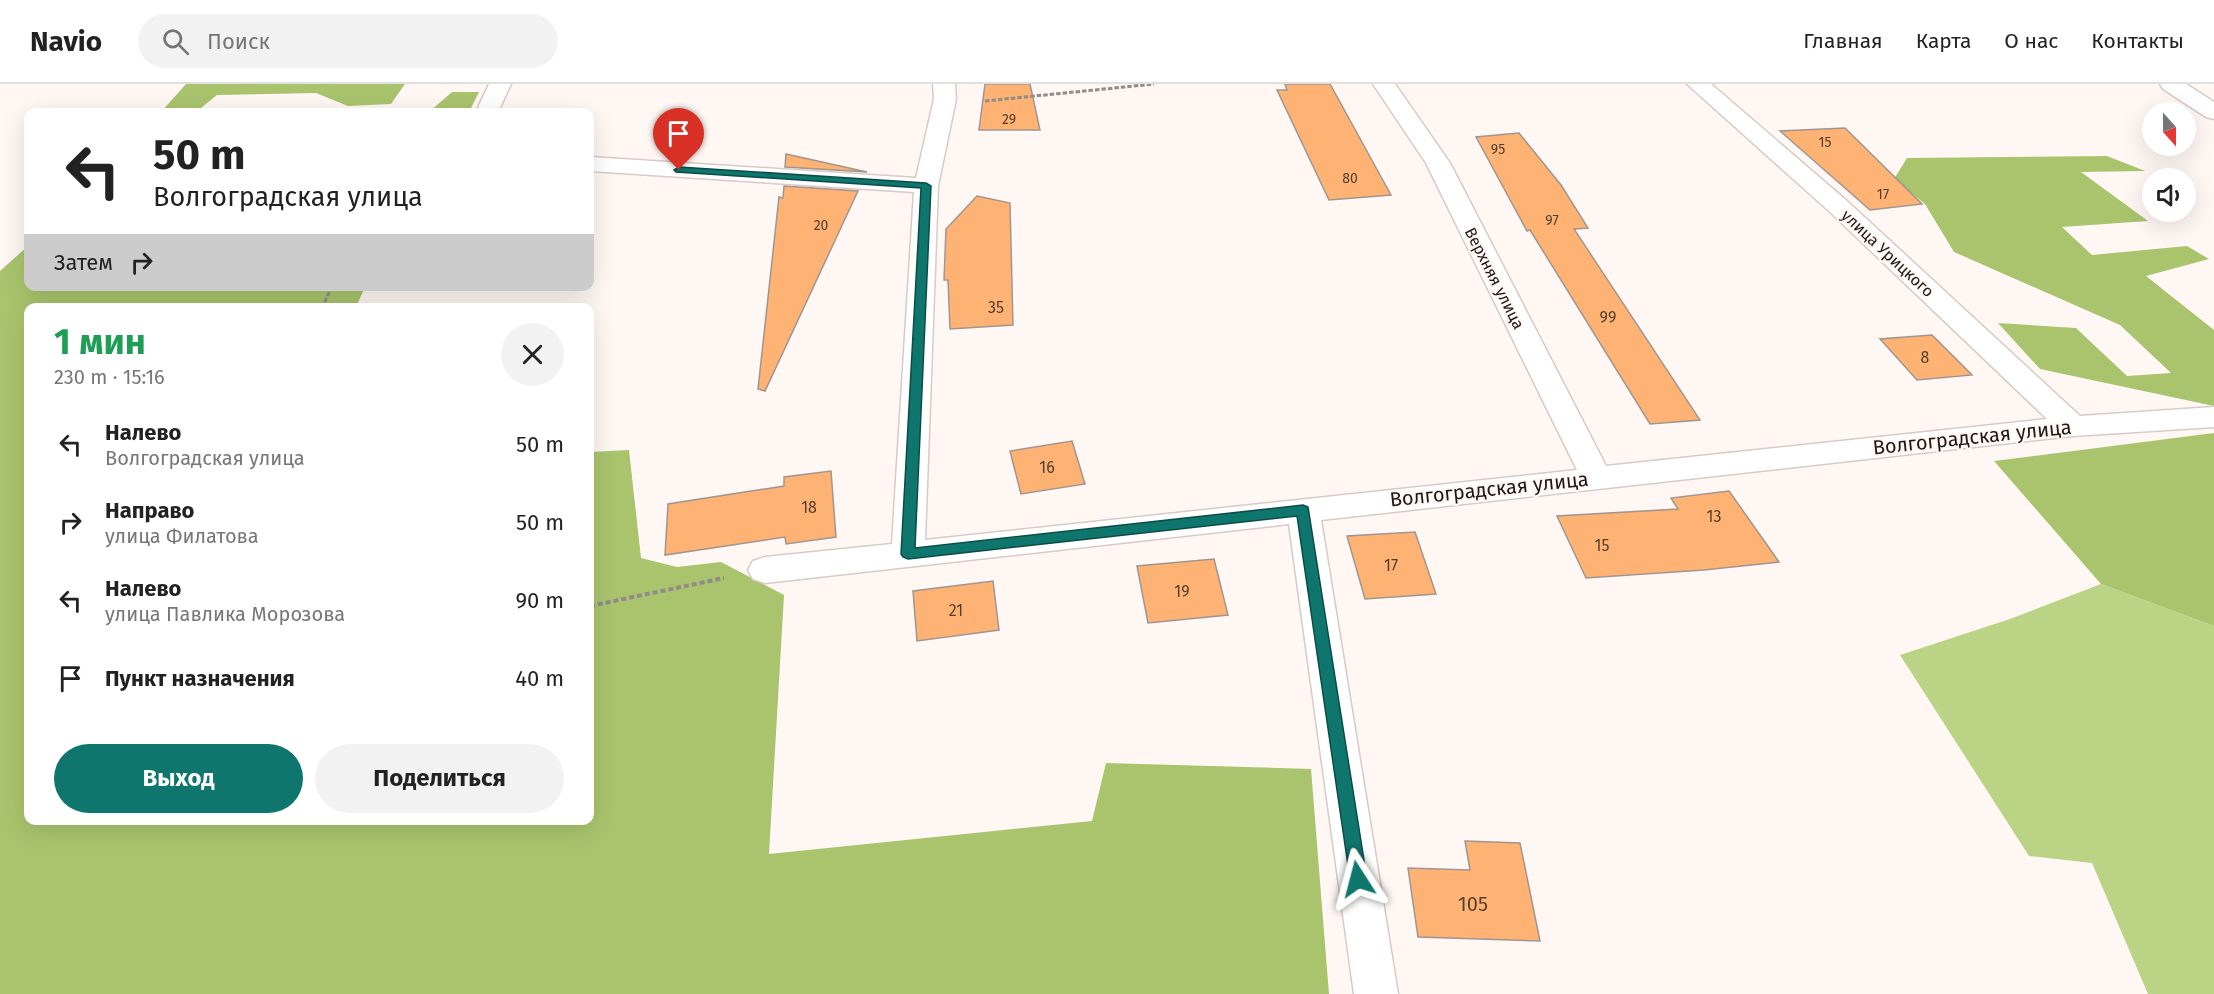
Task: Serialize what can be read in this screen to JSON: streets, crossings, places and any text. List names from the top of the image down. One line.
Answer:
{"streets":{"street":["улица Урицкого","Верхняя улица","Волгоградская улица"]},"crossings":[["улица Урицкого","Волгоградская улица"],["Верхняя улица","Волгоградская улица"]],"house_numbers":["29","15","95","80","17","97","20","35","99","8","16","18","13","15","17","19","21","105"],"north":"bottom","page":{"header":"Navio","search":"Поиск","nav":["Главная","Карта","О нас","Контакты"],"turn":["50 m","Волгоградская улица"],"then":"Затем","heading":["1 мин","230 m · 15:16"],"list":[{"name":"Налево","note":"Волгоградская улица","value":"50 m"},{"name":"Направо","note":"улица Филатова","value":"50 m"},{"name":"Налево","note":"улица Павлика Морозова","value":"90 m"},{"name":"Пункт назначения","value":"40 m"}],"buttons":["Выход","Поделиться"]}}
